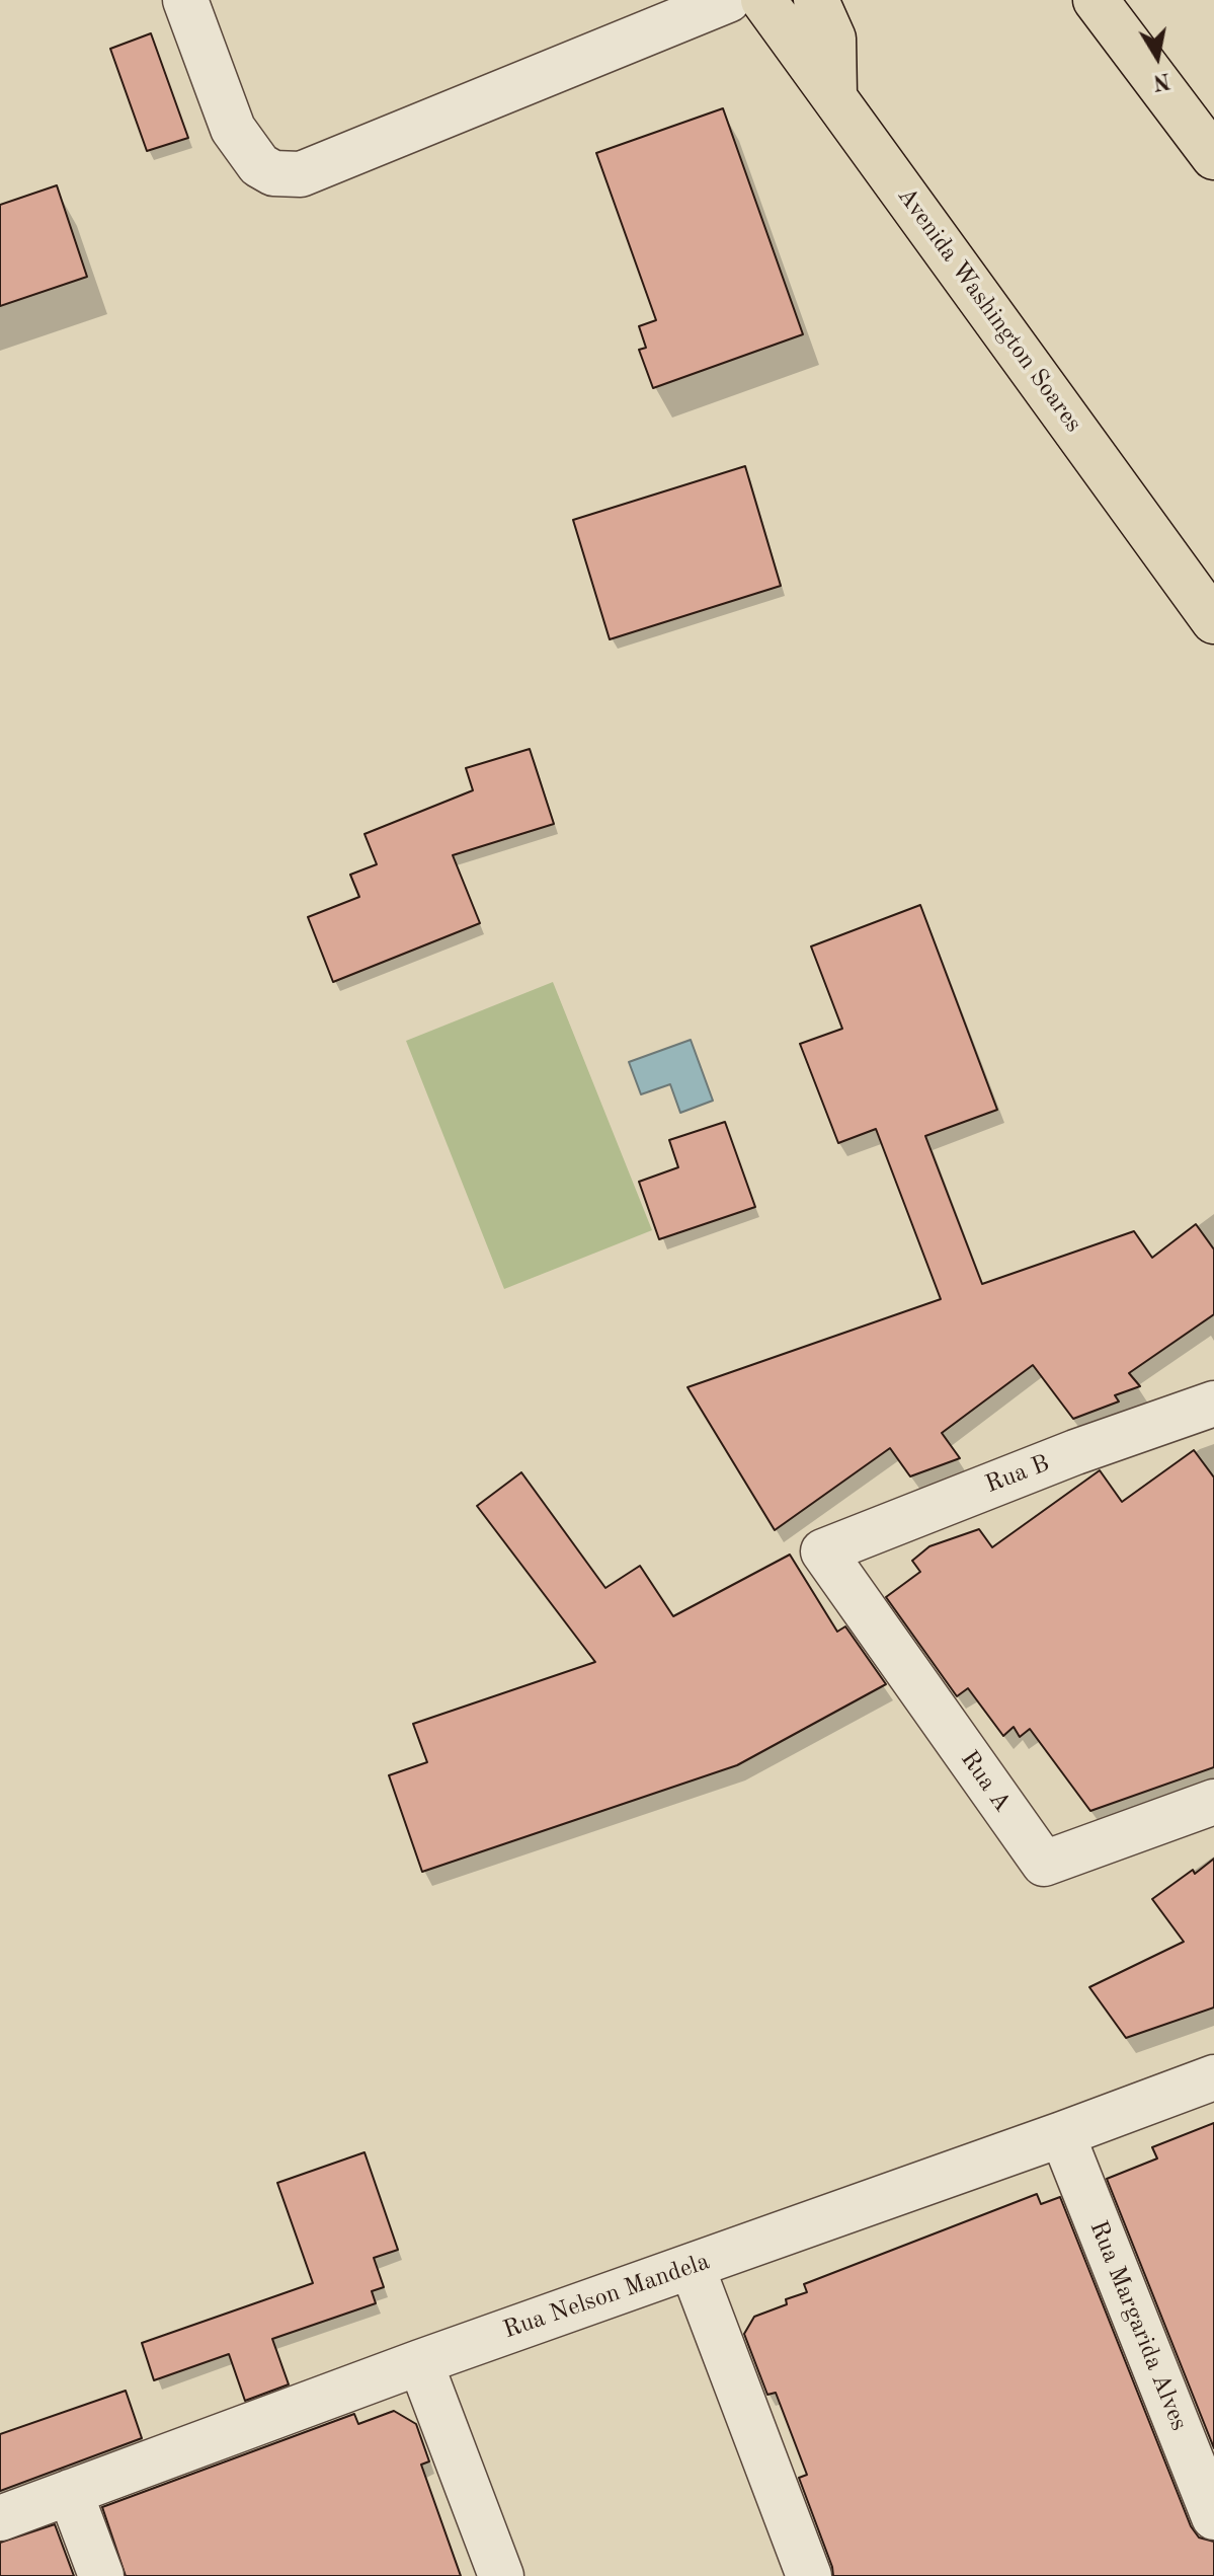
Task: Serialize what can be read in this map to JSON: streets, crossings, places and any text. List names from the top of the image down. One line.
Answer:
{"streets":{"highway":["Avenida Washington Soares"],"street":["Rua B","Rua A","Rua Nelson Mandela","Rua Margarida Alves"]},"crossings":[["Rua B","Rua A"],["Rua Nelson Mandela","Rua Margarida Alves"]],"north":"bottom"}
